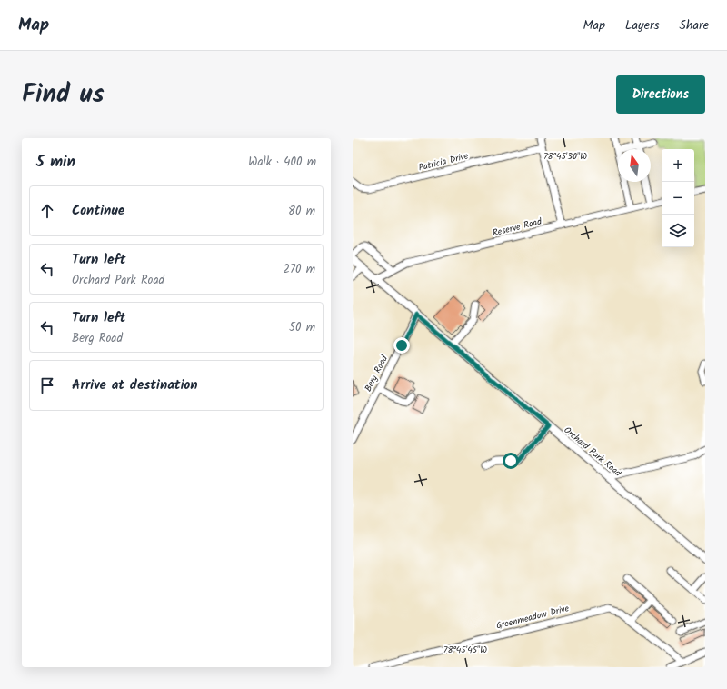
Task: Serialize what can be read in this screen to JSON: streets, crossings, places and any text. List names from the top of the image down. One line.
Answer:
{"streets":{"main road":["Orchard Park Road"],"street":["Patricia Drive","Reserve Road","Berg Road","Greenmeadow Drive"]},"crossings":[["Reserve Road","Orchard Park Road"],["Berg Road","Orchard Park Road"]],"north":"top","page":{"header":"Map","nav":["Map","Layers","Share"],"title":"Find us","buttons":"Directions","heading":["5 min","Walk · 400 m"],"map_buttons":["+","−"],"list":[["Continue","80 m"],["Turn left","Orchard Park Road","270 m"],["Turn left","Berg Road","50 m"],"Arrive at destination"]},"coordinates":["78°45'30\"W","78°45'45\"W"]}
